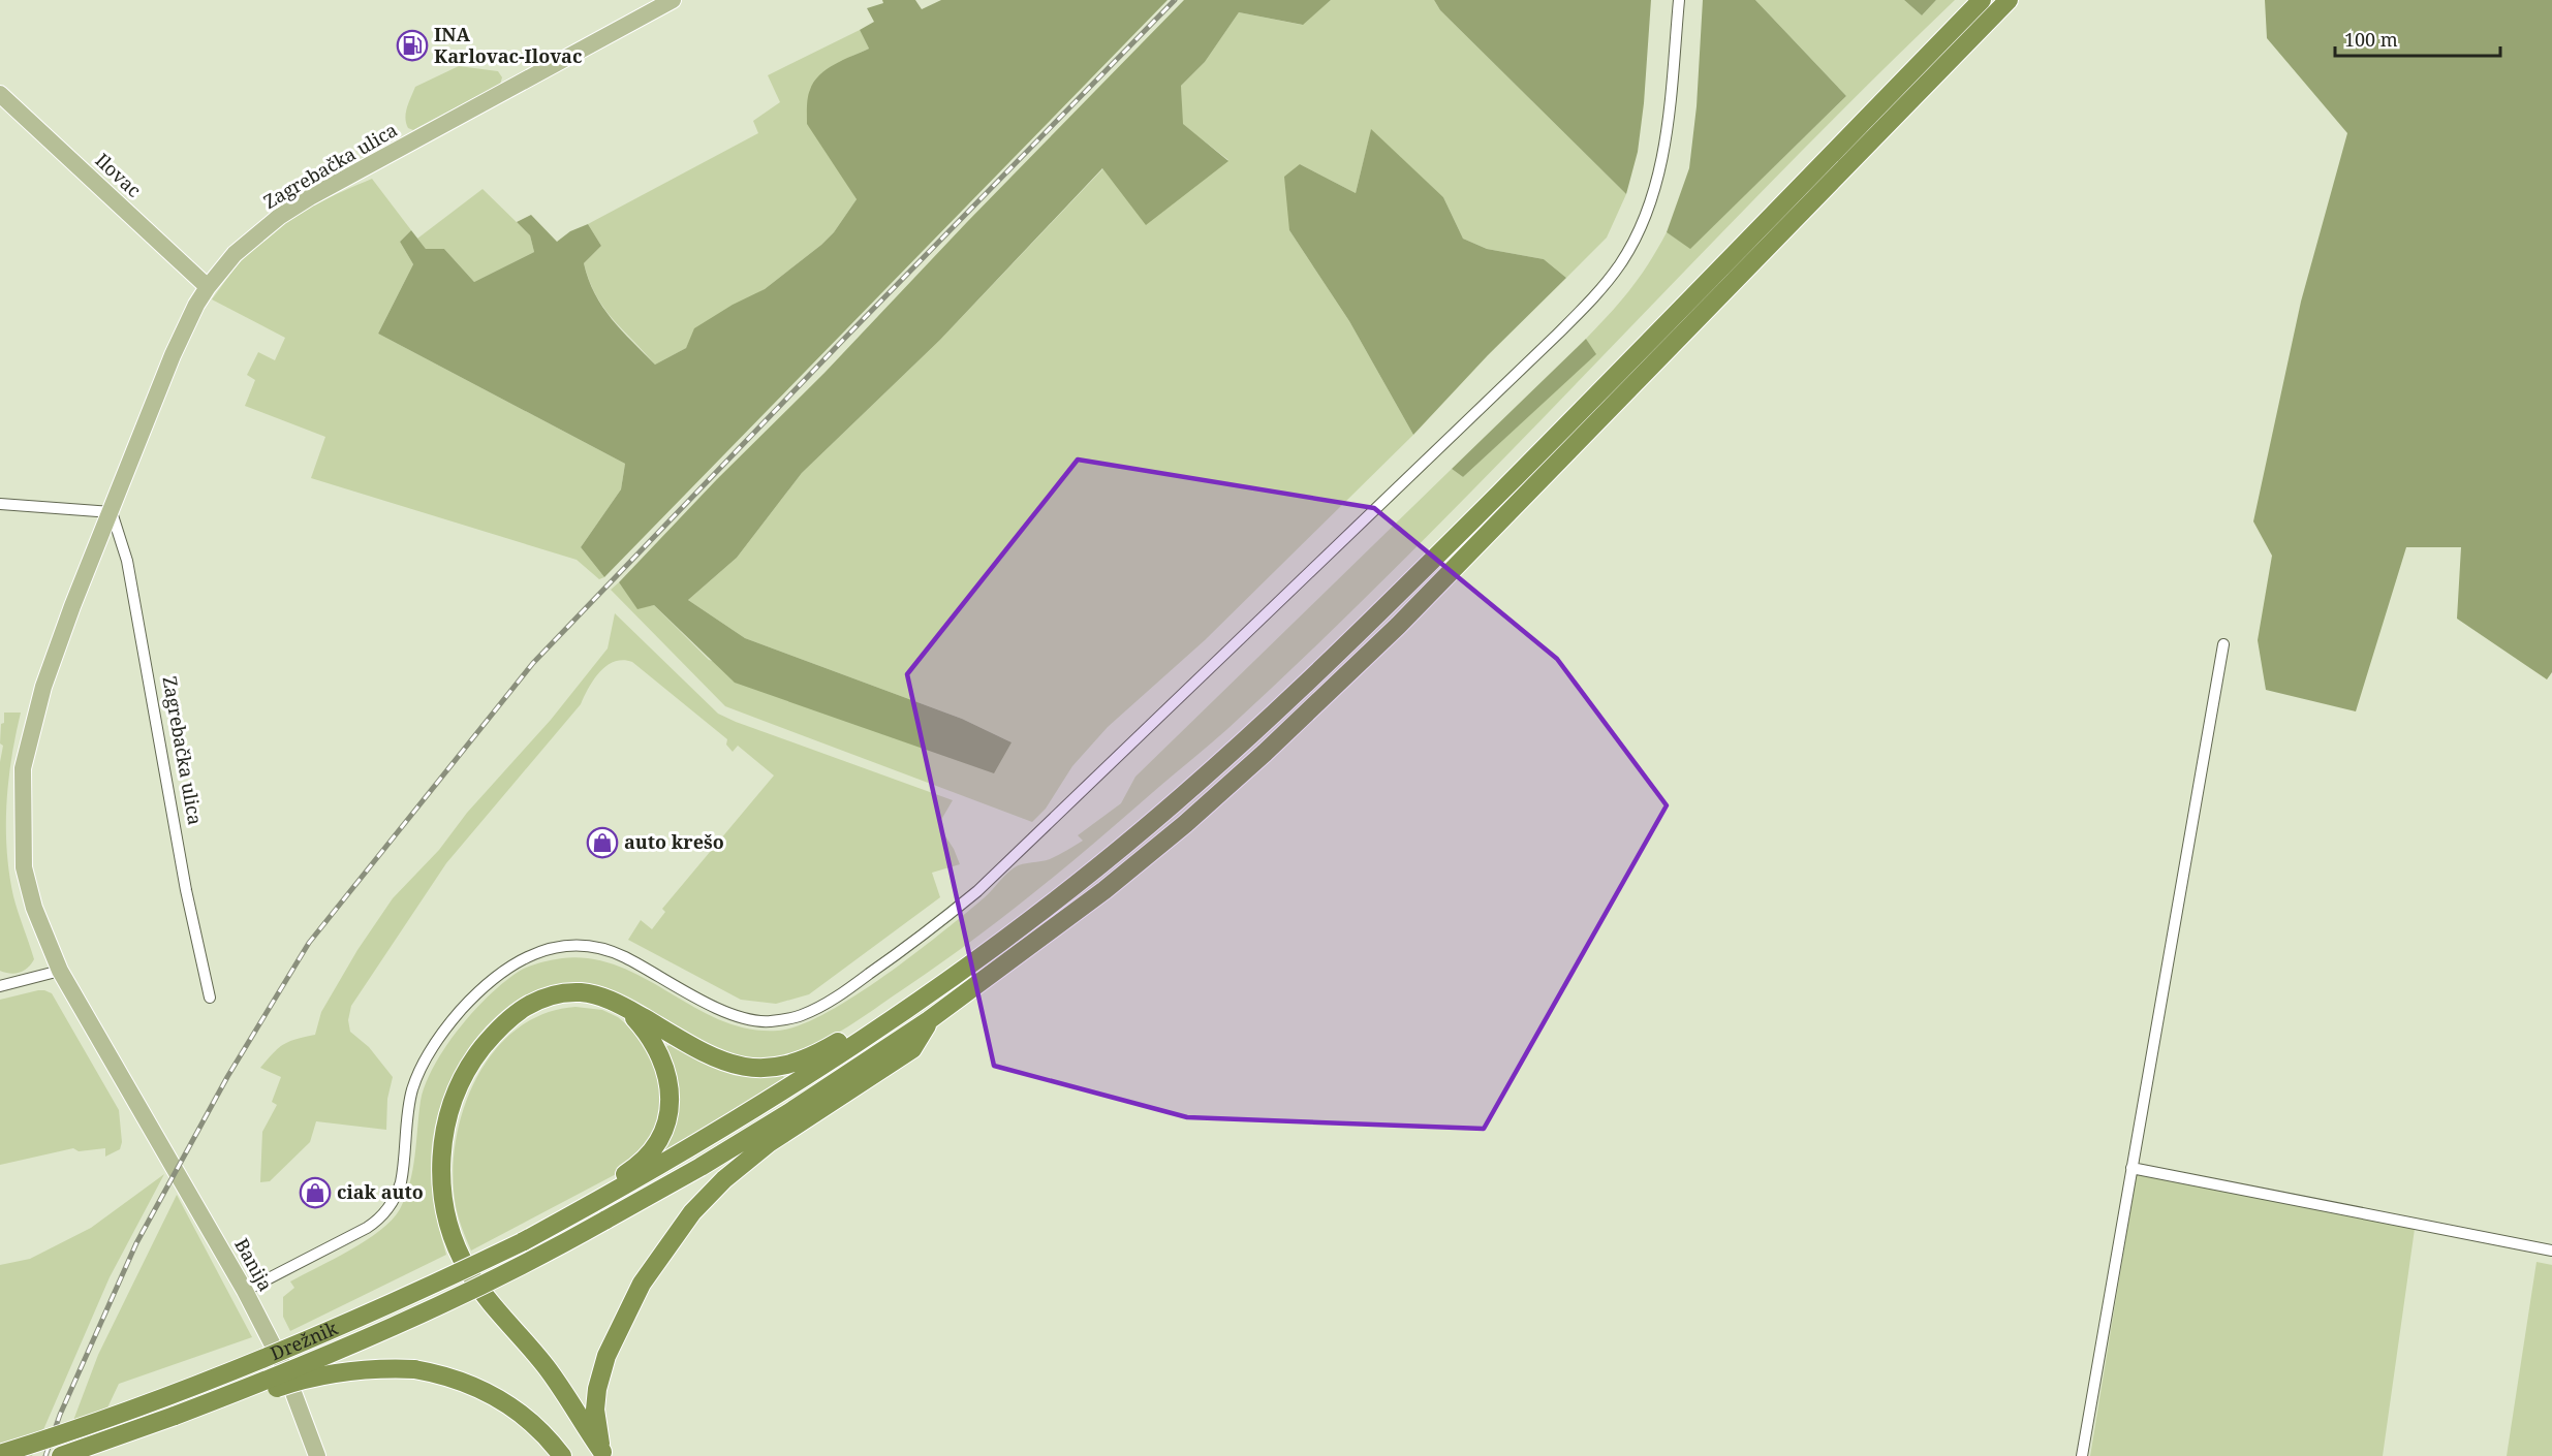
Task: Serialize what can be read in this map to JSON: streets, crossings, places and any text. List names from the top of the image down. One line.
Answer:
{"streets":{"highway":["Drežnik"],"main road":["Zagrebačka ulica","Ilovac","Banija"]},"crossings":[["Zagrebačka ulica","Ilovac"],["Zagrebačka ulica","Banija"]],"places":{"fuel station":["INA Karlovac-Ilovac"],"shop":["auto krešo","ciak auto"]},"scale_bar":"100 m"}
